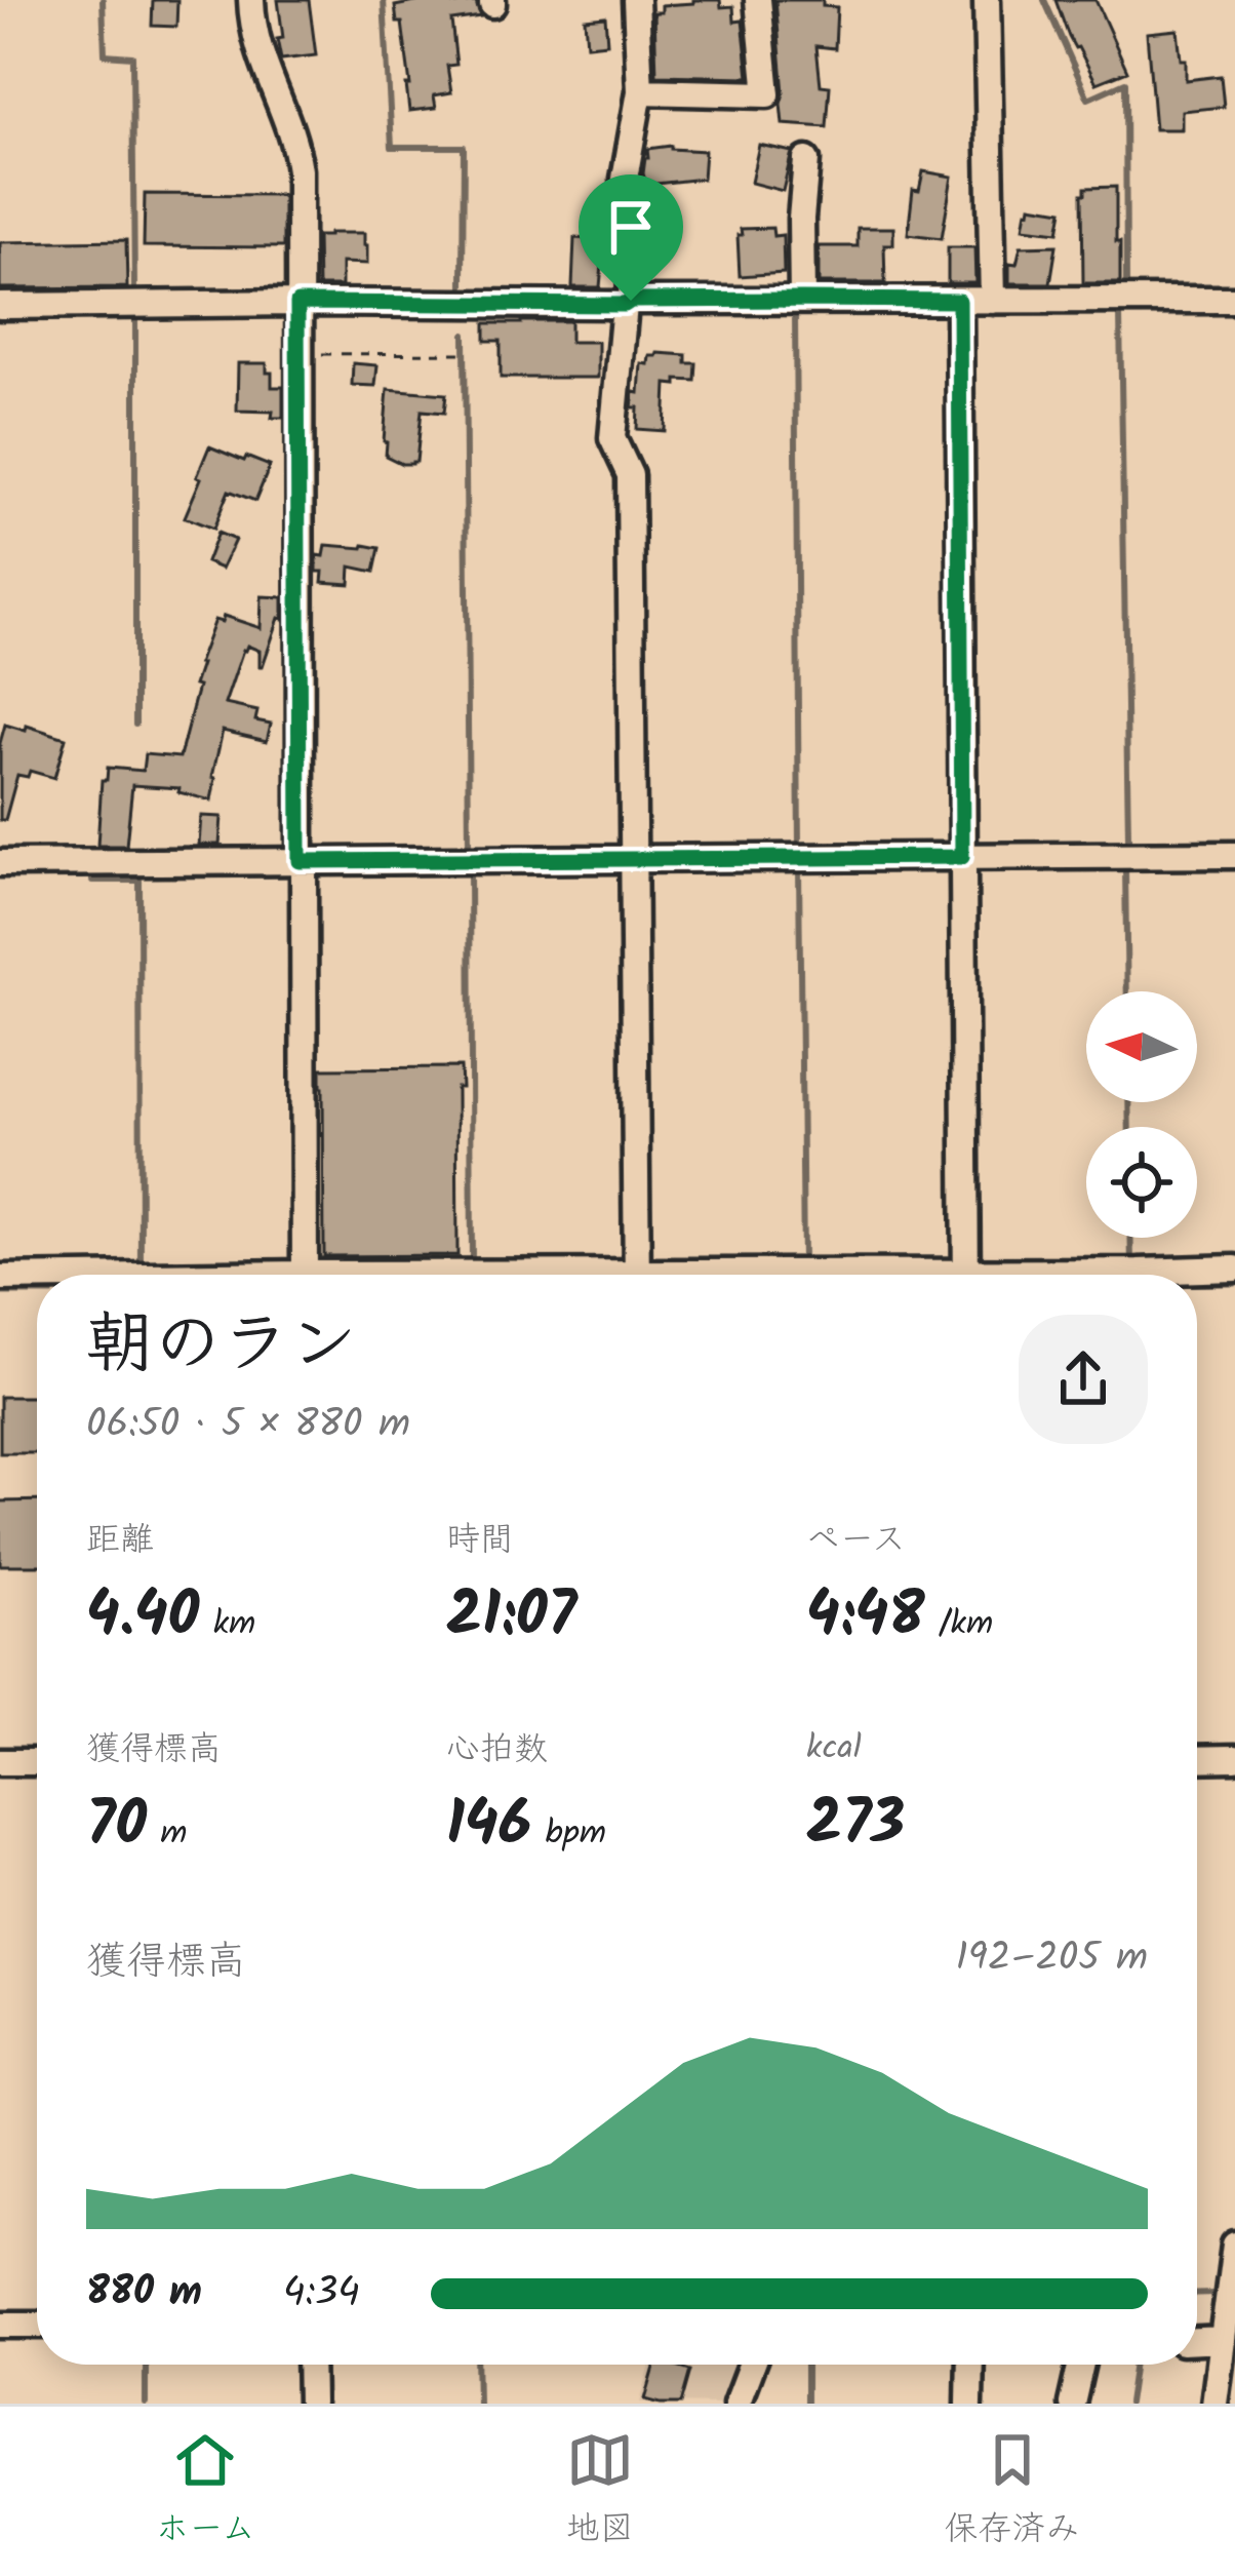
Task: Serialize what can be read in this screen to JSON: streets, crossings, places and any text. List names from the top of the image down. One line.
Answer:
{"north":"left","page":{"heading":["朝のラン","06:50 · 5 × 880 m"],"stats":[["距離","4.40 km"],["時間","21:07"],["ペース","4:48 /km"],["獲得標高","70 m"],["心拍数","146 bpm"],["kcal","273"]],"chart":["獲得標高","192–205 m"],"list":[{"name":"880 m","note":"4:34"}],"tabs":["ホーム","地図","保存済み"]}}
